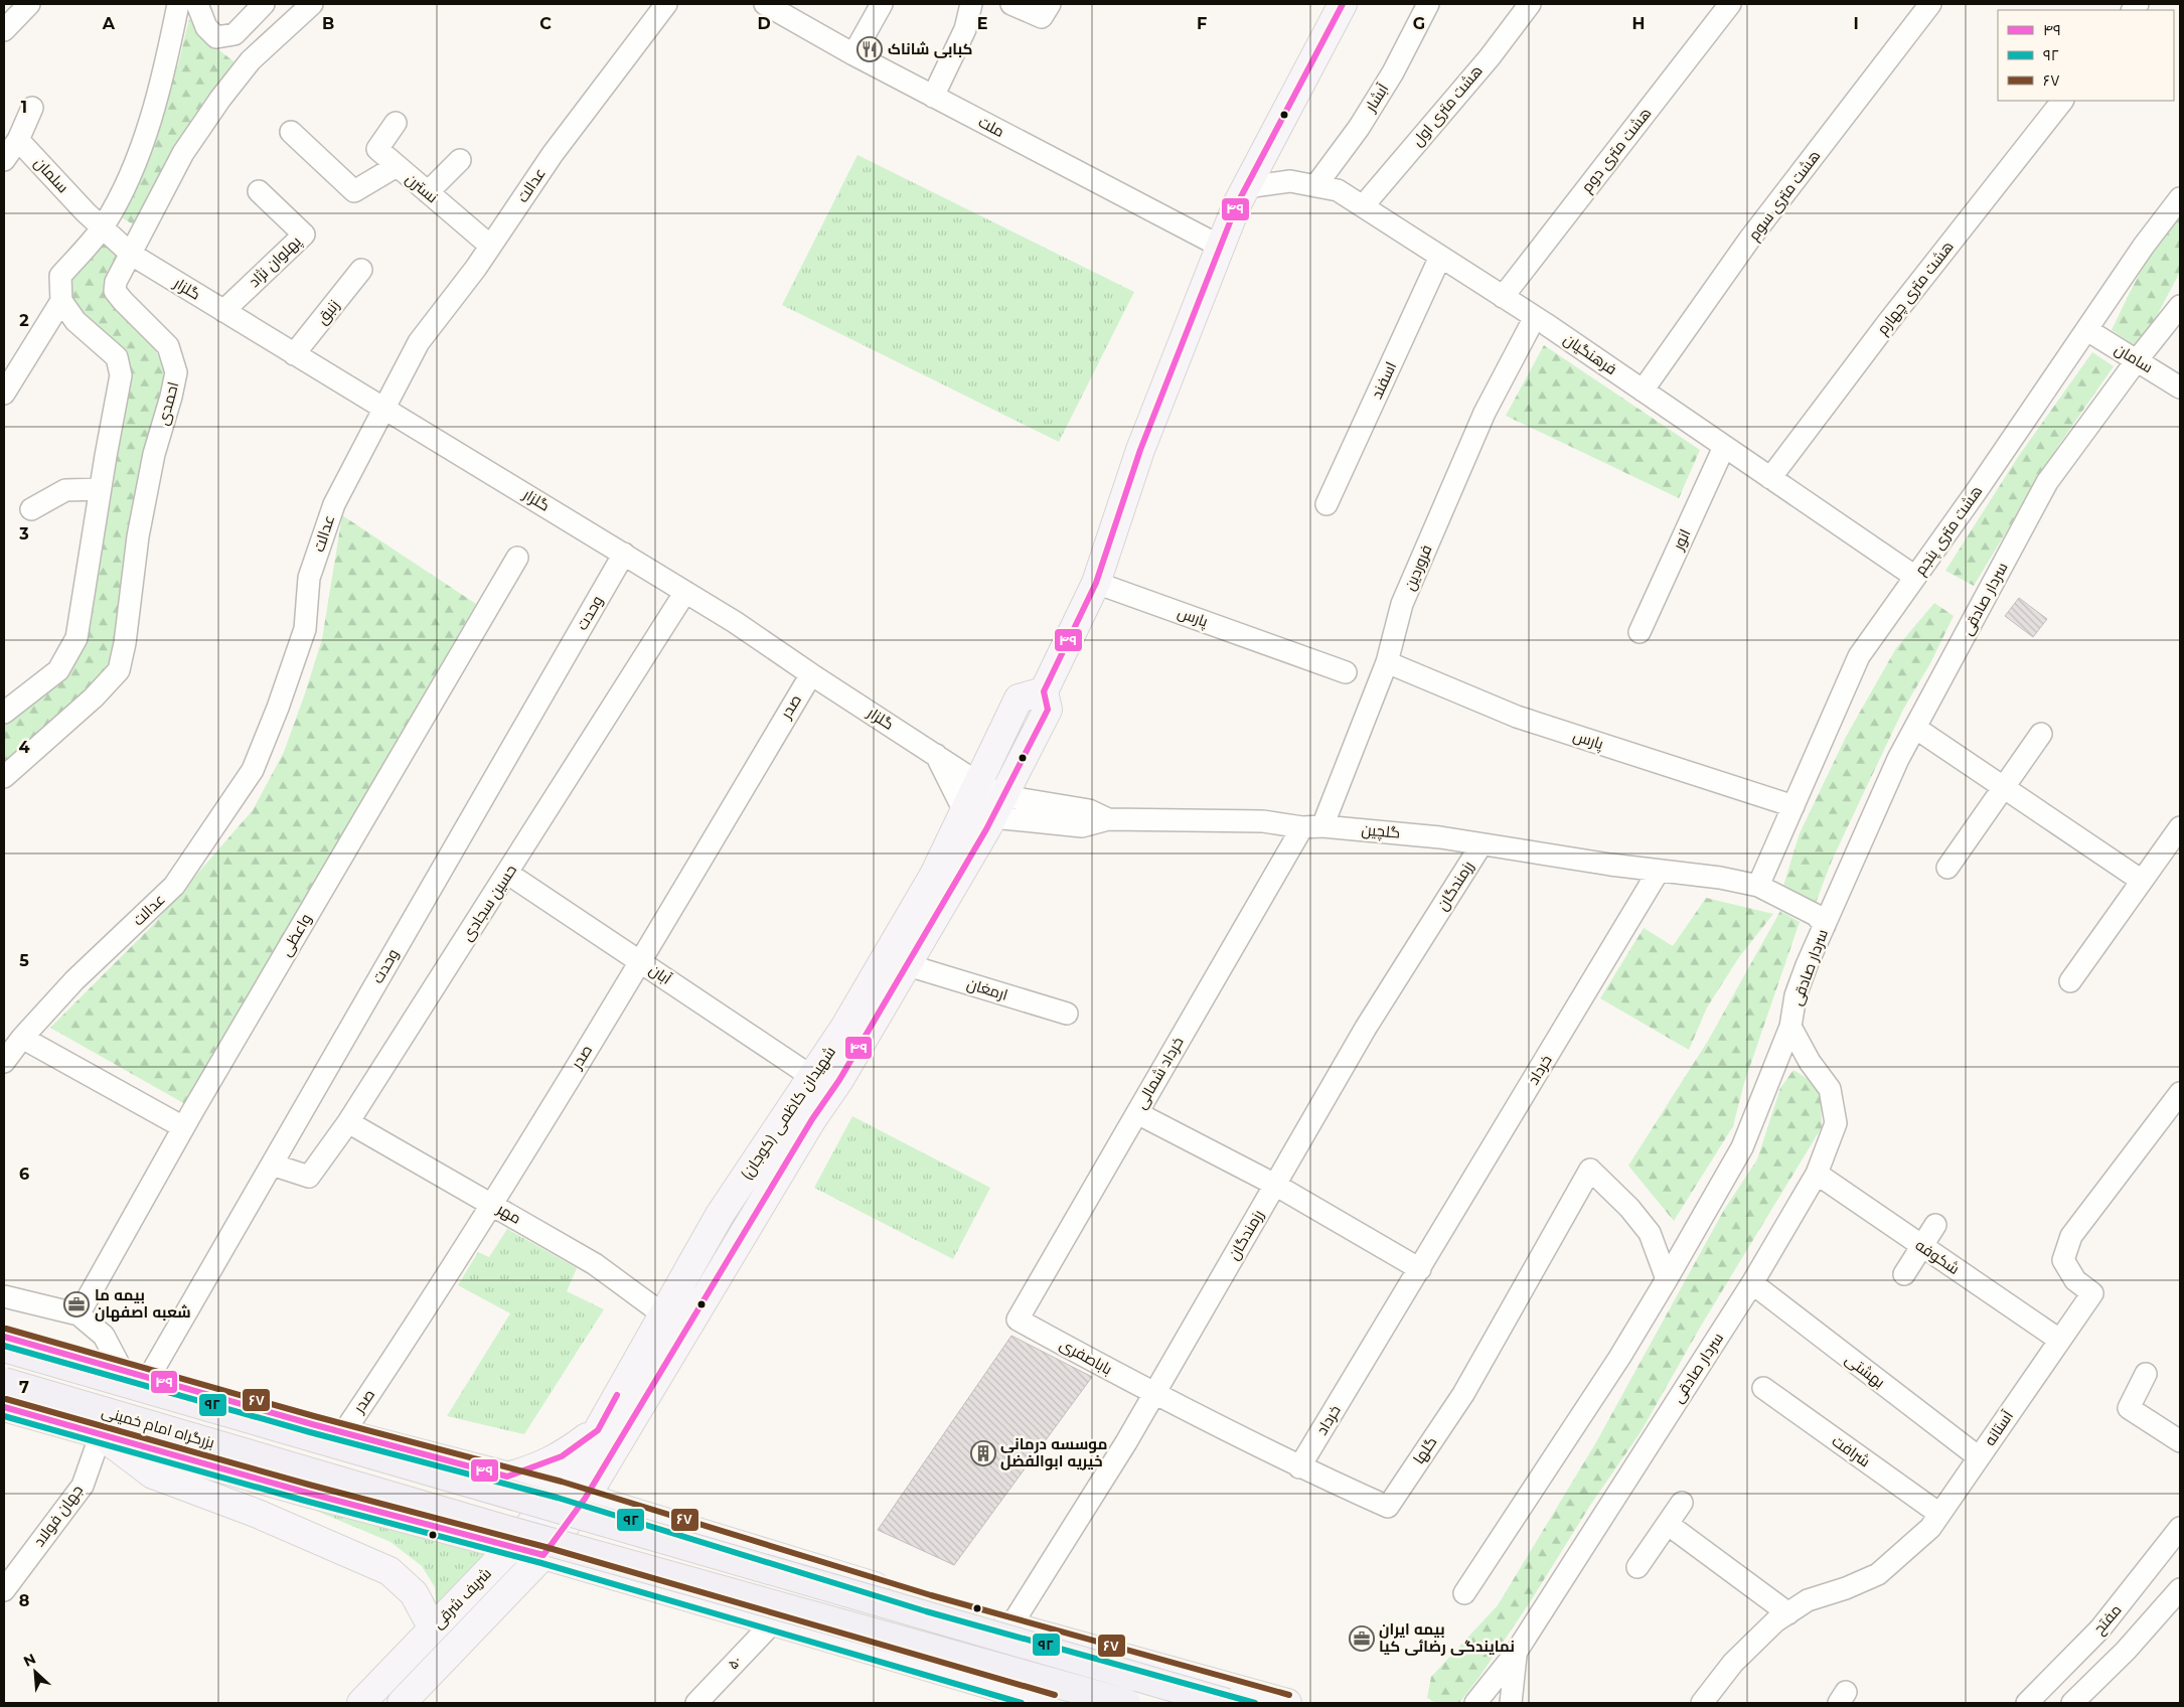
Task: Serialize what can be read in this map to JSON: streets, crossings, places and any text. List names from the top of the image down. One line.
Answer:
{"streets":{"highway":["بزرگراه امام خمینی"],"main road":["شهیدان کاظمی (کوجان)","شریف شرقی"],"street":["آبشار","هشت متری اول","ملت","هشت متری دوم","سلمان","عدالت","نسترن","هشت متری سوم","پهلوان نژاد","هشت متری چهارم","گلزار","زنبق","فرهنگیان","سامان","اسفند","احمدی","هشت متری پنجم","انور","فروردین","سردار صادقی","وحدت","پارس","صدر","گلچین","رزمندگان","حسین سجادی","واعظی","آبان","ارمغان","خرداد","خرداد شمالی","مهر","شکوفه","باباصفری","بهشتی","آستانه","گلها","شرافت","جهان فولاد","مفتح","۵۰"]},"crossings":[["آبشار","فرهنگیان"],["هشت متری اول","فرهنگیان"],["ملت","شهیدان کاظمی (کوجان)"],["هشت متری دوم","فرهنگیان"],["سلمان","گلزار"],["سلمان","احمدی"],["عدالت","نسترن"],["عدالت","گلزار"],["هشت متری سوم","فرهنگیان"],["پهلوان نژاد","گلزار"],["هشت متری چهارم","فرهنگیان"],["گلزار","زنبق"],["گلزار","احمدی"],["گلزار","وحدت"],["گلزار","صدر"],["گلزار","گلچین"],["گلزار","حسین سجادی"],["گلزار","شهیدان کاظمی (کوجان)"],["فرهنگیان","اسفند"],["فرهنگیان","هشت متری پنجم"],["فرهنگیان","انور"],["فرهنگیان","فروردین"],["فرهنگیان","شهیدان کاظمی (کوجان)"],["سامان","هشت متری پنجم"],["سامان","سردار صادقی"],["هشت متری پنجم","پارس"],["هشت متری پنجم","گلچین"],["فروردین","پارس"],["فروردین","گلچین"],["فروردین","خرداد شمالی"],["سردار صادقی","گلچین"],["سردار صادقی","شکوفه"],["سردار صادقی","بهشتی"],["وحدت","حسین سجادی"],["پارس","شهیدان کاظمی (کوجان)"],["صدر","آبان"],["صدر","مهر"],["گلچین","رزمندگان"],["گلچین","خرداد"],["گلچین","خرداد شمالی"],["گلچین","شهیدان کاظمی (کوجان)"],["رزمندگان","باباصفری"],["رزمندگان","گلها"],["حسین سجادی","آبان"],["حسین سجادی","مهر"],["آبان","شهیدان کاظمی (کوجان)"],["ارمغان","شهیدان کاظمی (کوجان)"],["خرداد","گلها"],["خرداد شمالی","باباصفری"],["شهیدان کاظمی (کوجان)","مهر"],["شهیدان کاظمی (کوجان)","شریف شرقی"],["شکوفه","آستانه"],["باباصفری","گلها"],["بهشتی","آستانه"],["آستانه","شرافت"]],"places":{"restaurant":["کبابی شاناک"],"office":["بیمه ما شعبه اصفهان","بیمه ایران نمایندگی رضائی کيا"],"building":["موسسه درمانی خیریه ابوالفضل"]},"lines":["transit line ۴۹","transit line ۶۷","transit line ۹۲"],"legend":["۴۹","۹۲","۶۷"],"north":"top left","grid":{"columns":["A","B","C","D","E","F","G","H","I"],"rows":["1","2","3","4","5","6","7","8"]}}
